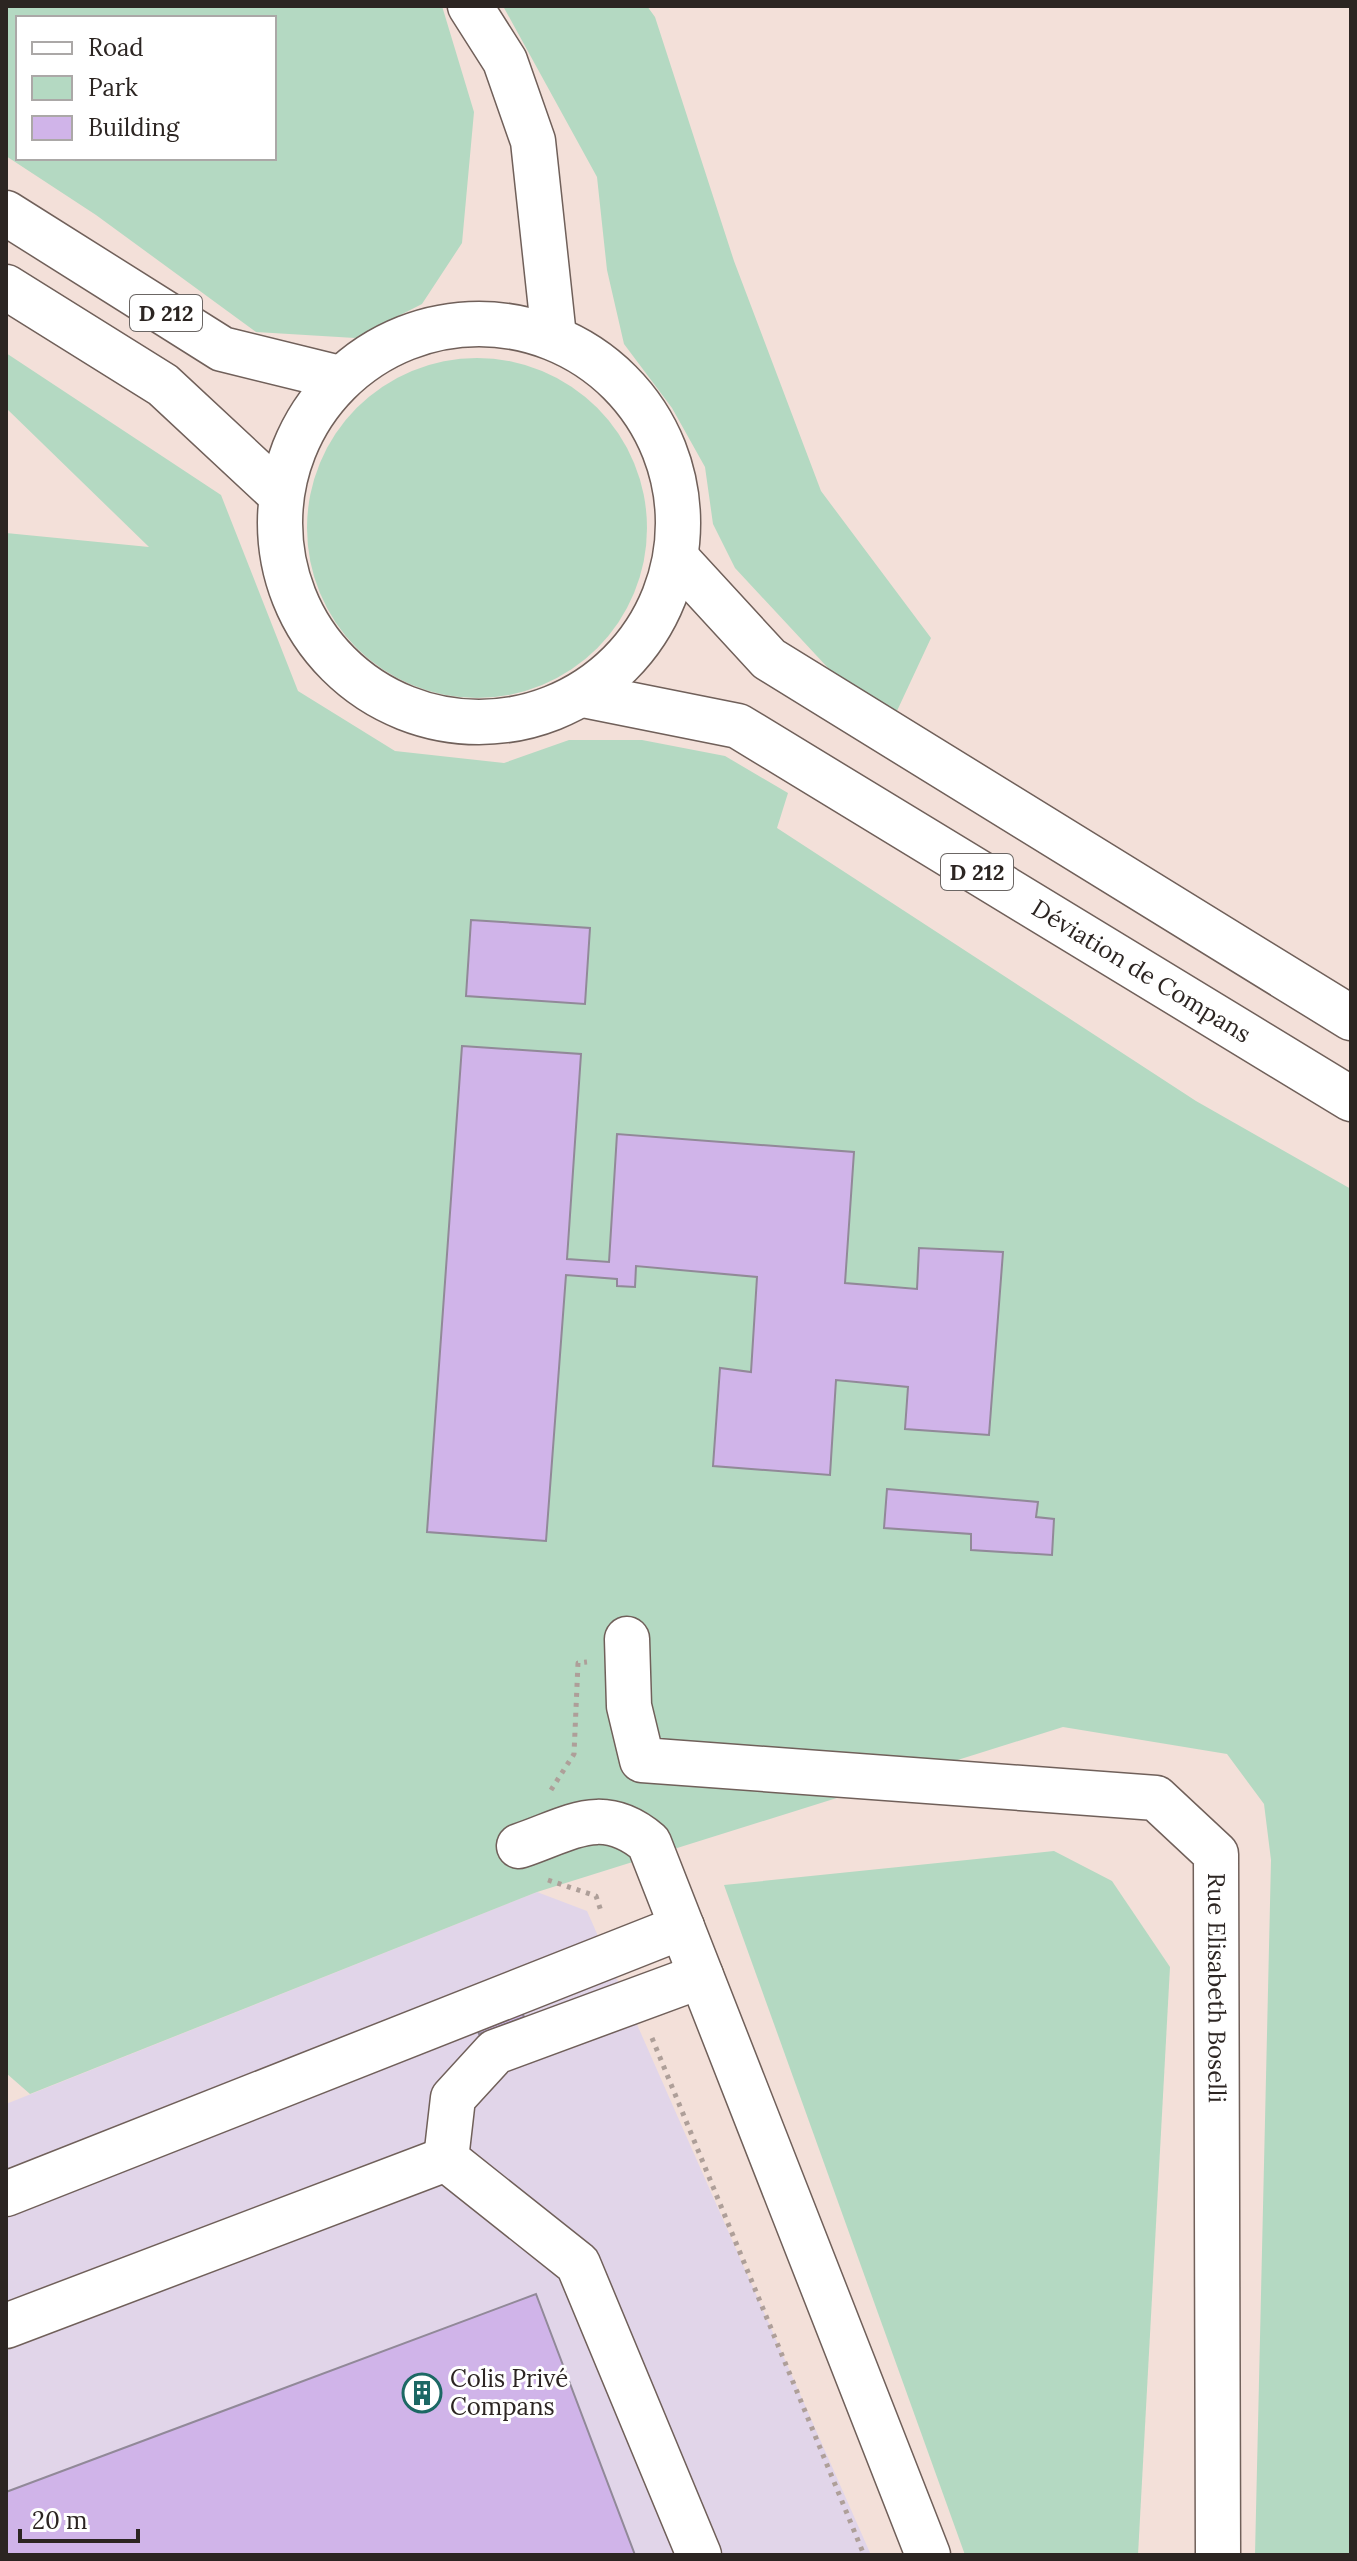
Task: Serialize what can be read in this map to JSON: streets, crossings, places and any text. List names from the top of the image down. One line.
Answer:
{"streets":{"main road":["D 212","Déviation de Compans","Rue Elisabeth Boselli"]},"places":{"building":["Colis Privé Compans"]},"legend":["Road","Park","Building"],"scale_bar":"20 m"}
